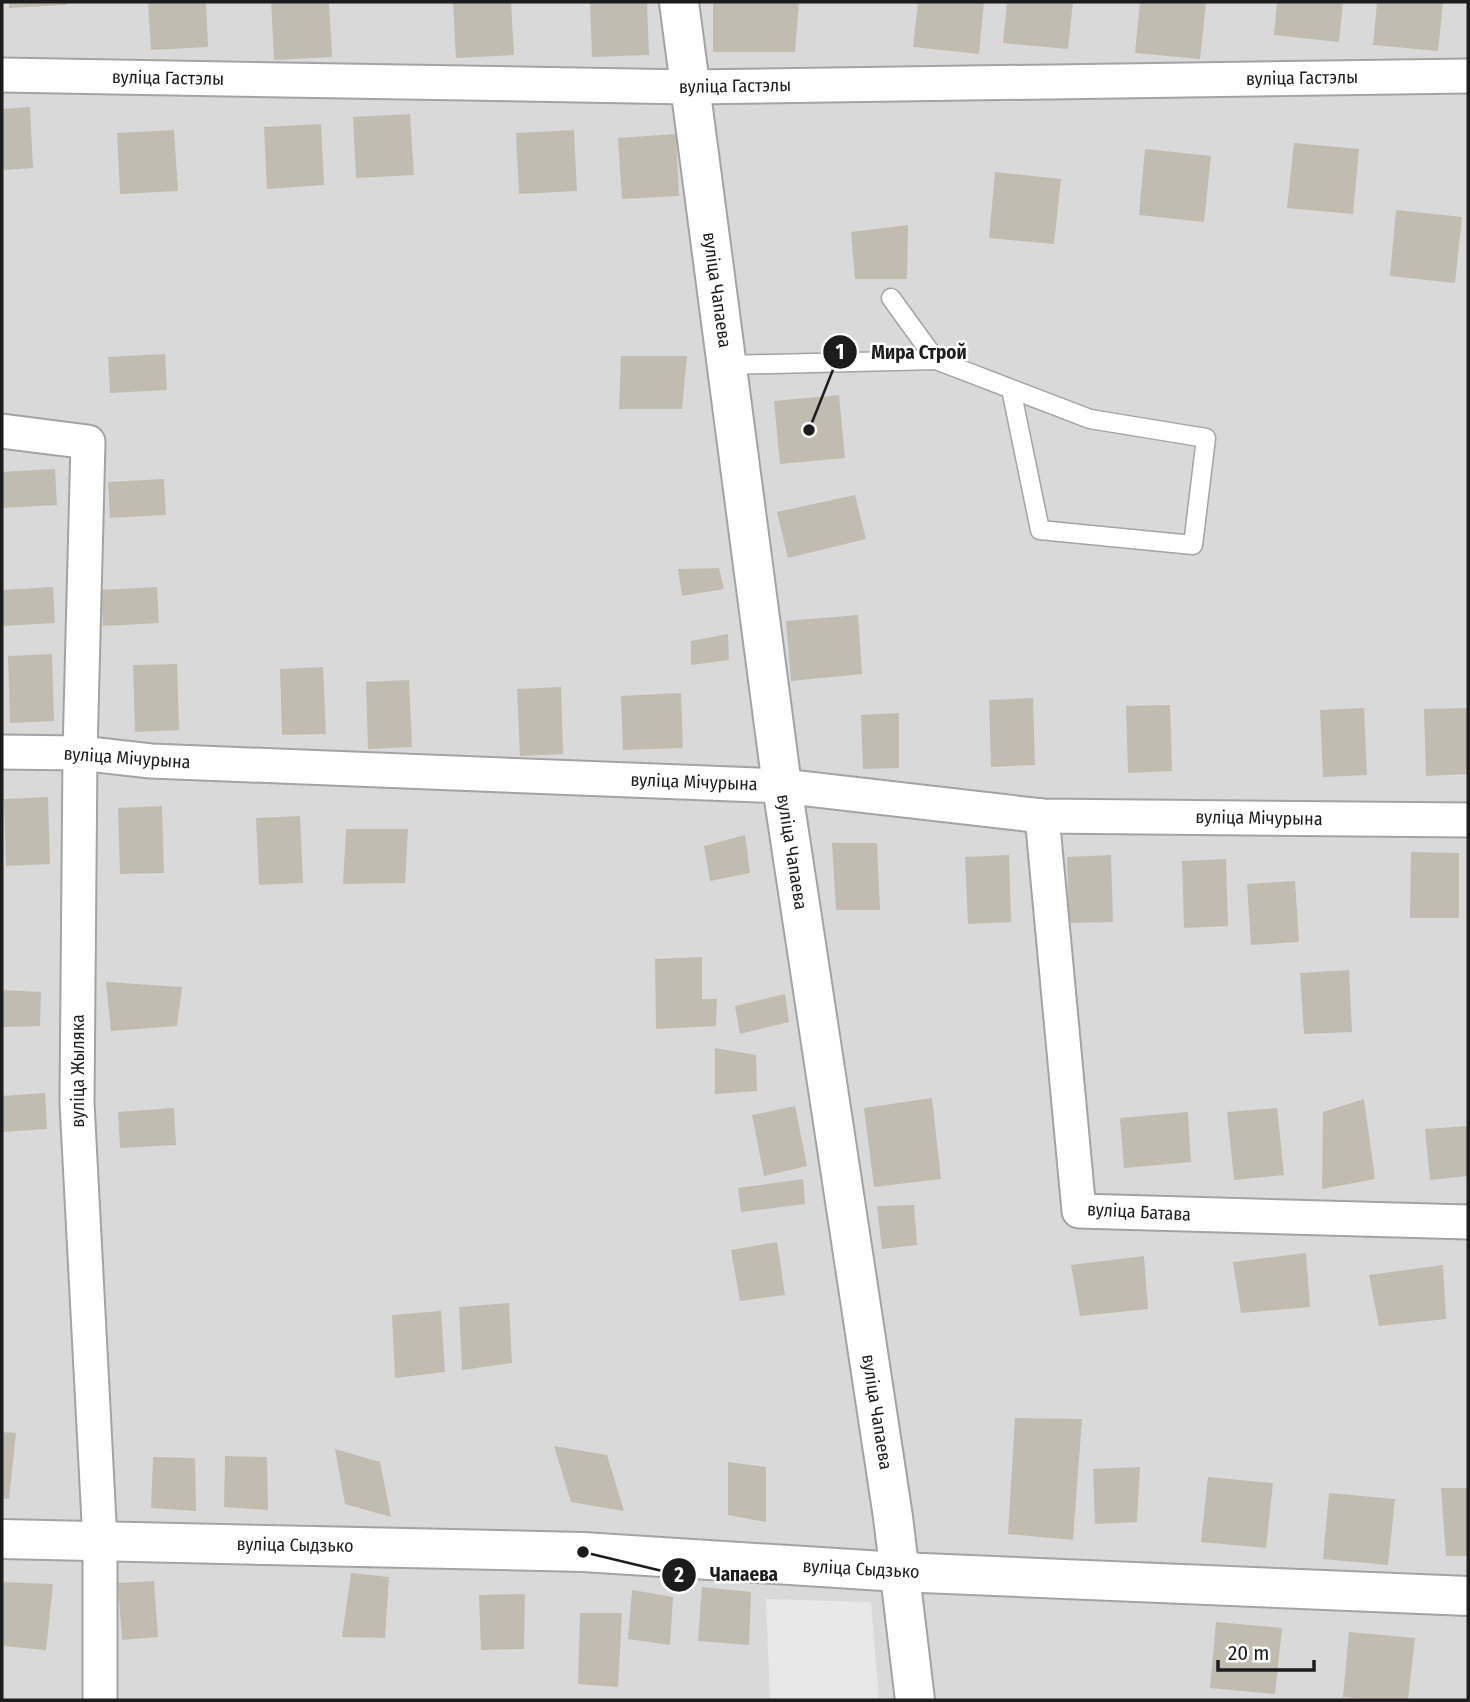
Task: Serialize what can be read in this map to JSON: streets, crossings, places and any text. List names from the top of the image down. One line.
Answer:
{"streets":{"street":["вуліца Гастэлы","вуліца Чапаева","вуліца Мічурына","вуліца Жыляка","вуліца Батава","вуліца Сыдзько"]},"crossings":[["вуліца Гастэлы","вуліца Чапаева"],["вуліца Чапаева","вуліца Мічурына"],["вуліца Чапаева","вуліца Сыдзько"],["вуліца Мічурына","вуліца Жыляка"],["вуліца Мічурына","вуліца Батава"],["вуліца Жыляка","вуліца Сыдзько"]],"places":["Мира Строй","Чапаева"],"scale_bar":"20 m"}
